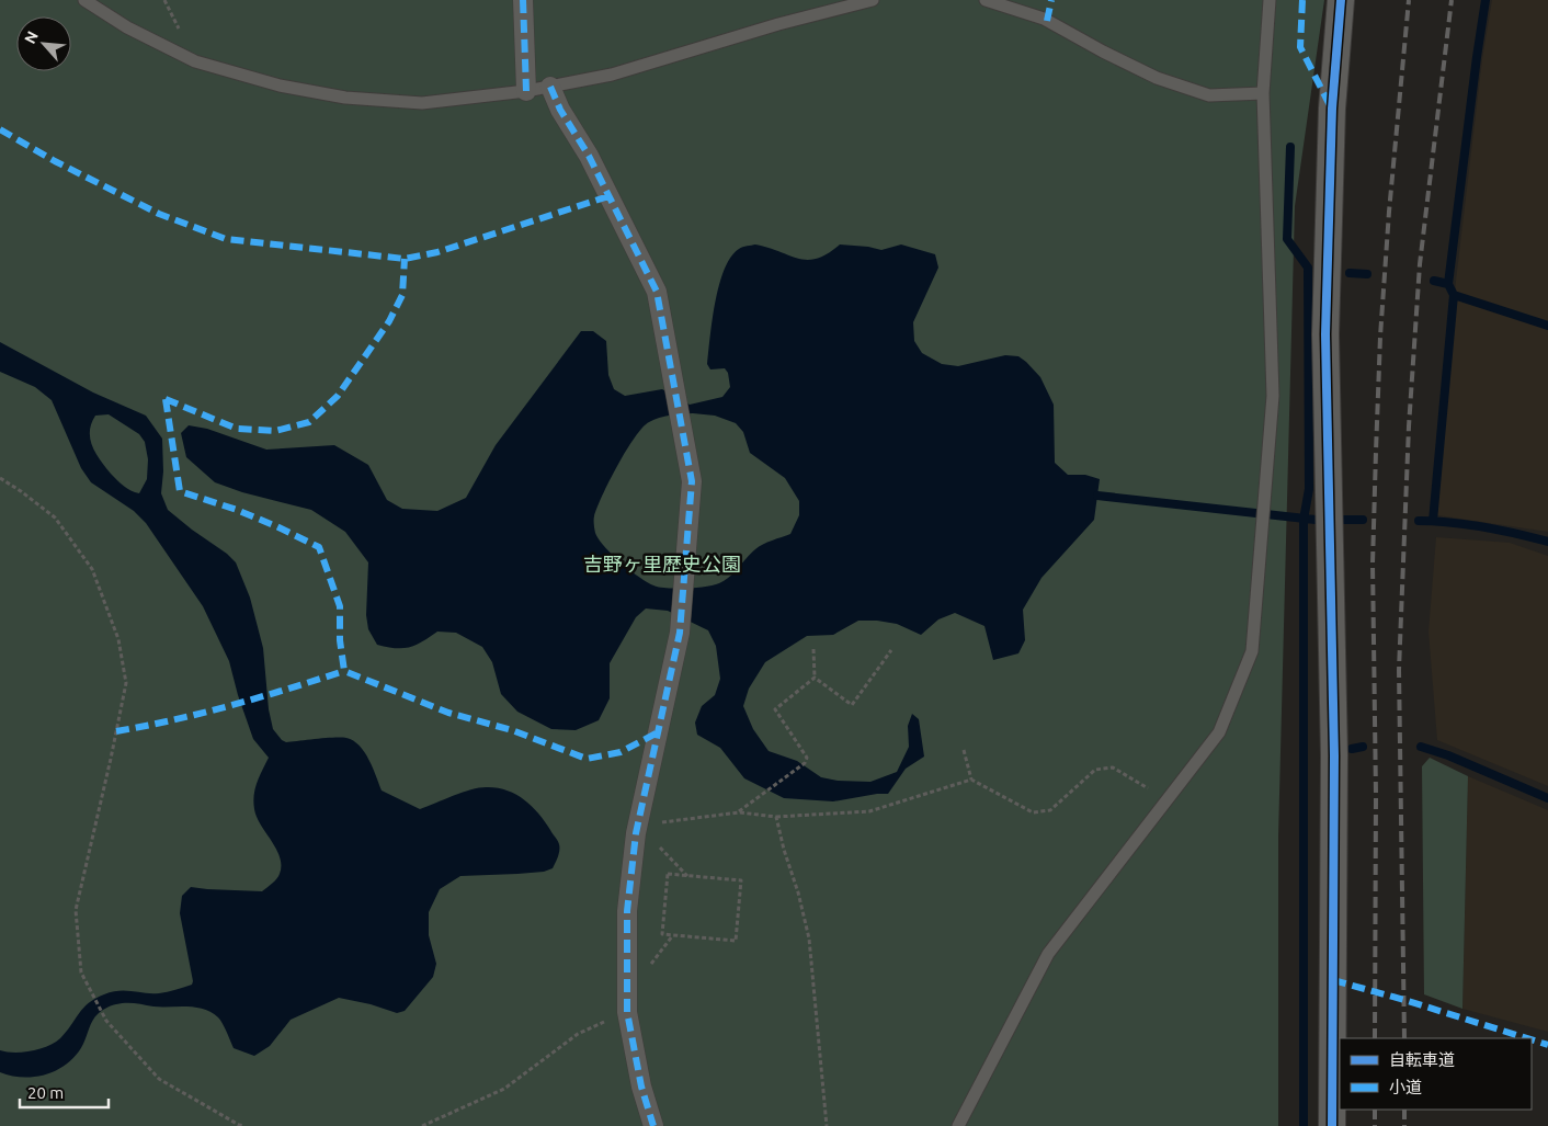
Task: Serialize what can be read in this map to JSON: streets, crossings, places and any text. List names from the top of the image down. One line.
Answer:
{"parks":["吉野ヶ里歴史公園"],"legend":["自転車道","小道"],"scale_bar":"20 m","north":"top left"}
